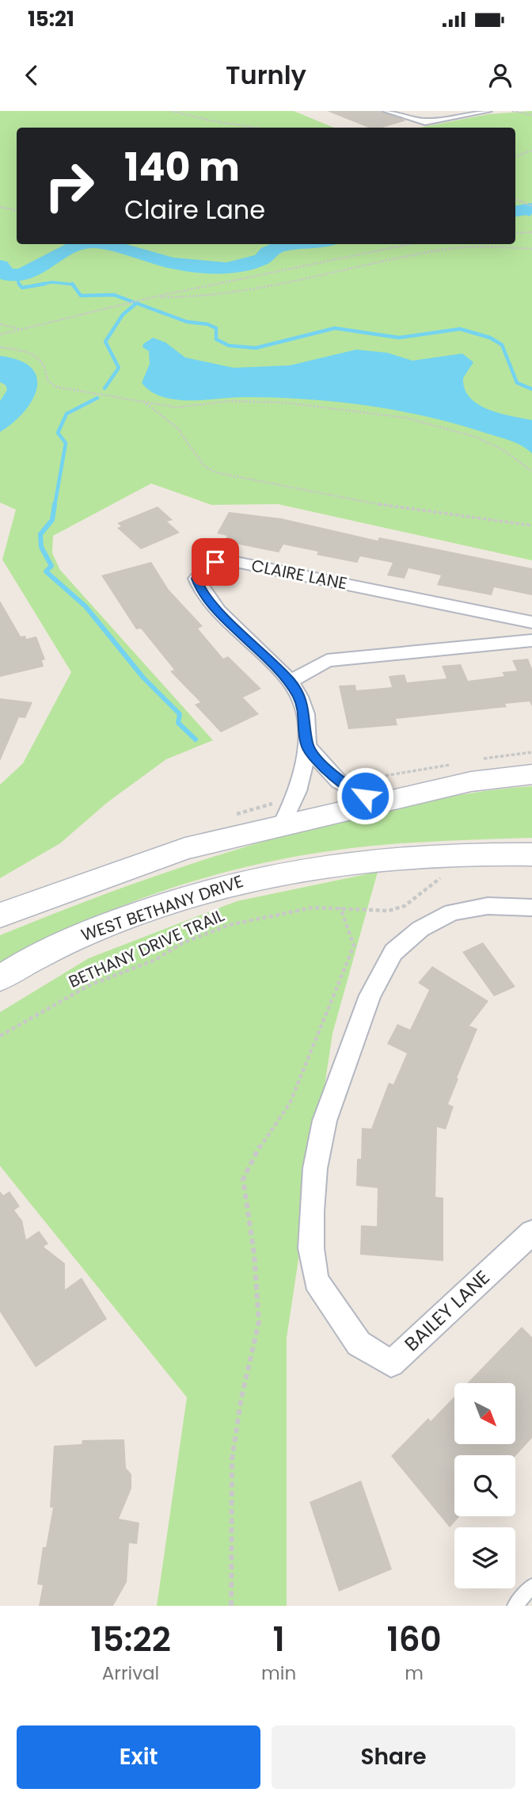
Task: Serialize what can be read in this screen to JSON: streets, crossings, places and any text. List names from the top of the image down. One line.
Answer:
{"streets":{"main road":["WEST BETHANY DRIVE"],"street":["CLAIRE LANE","BAILEY LANE"],"path":["BETHANY DRIVE TRAIL"]},"north":"bottom right","page":{"status":"15:21","header":"Turnly","turn":["140 m","Claire Lane"],"eta":["15:22","Arrival","1","min","160","m"],"buttons":["Exit","Share"]}}
